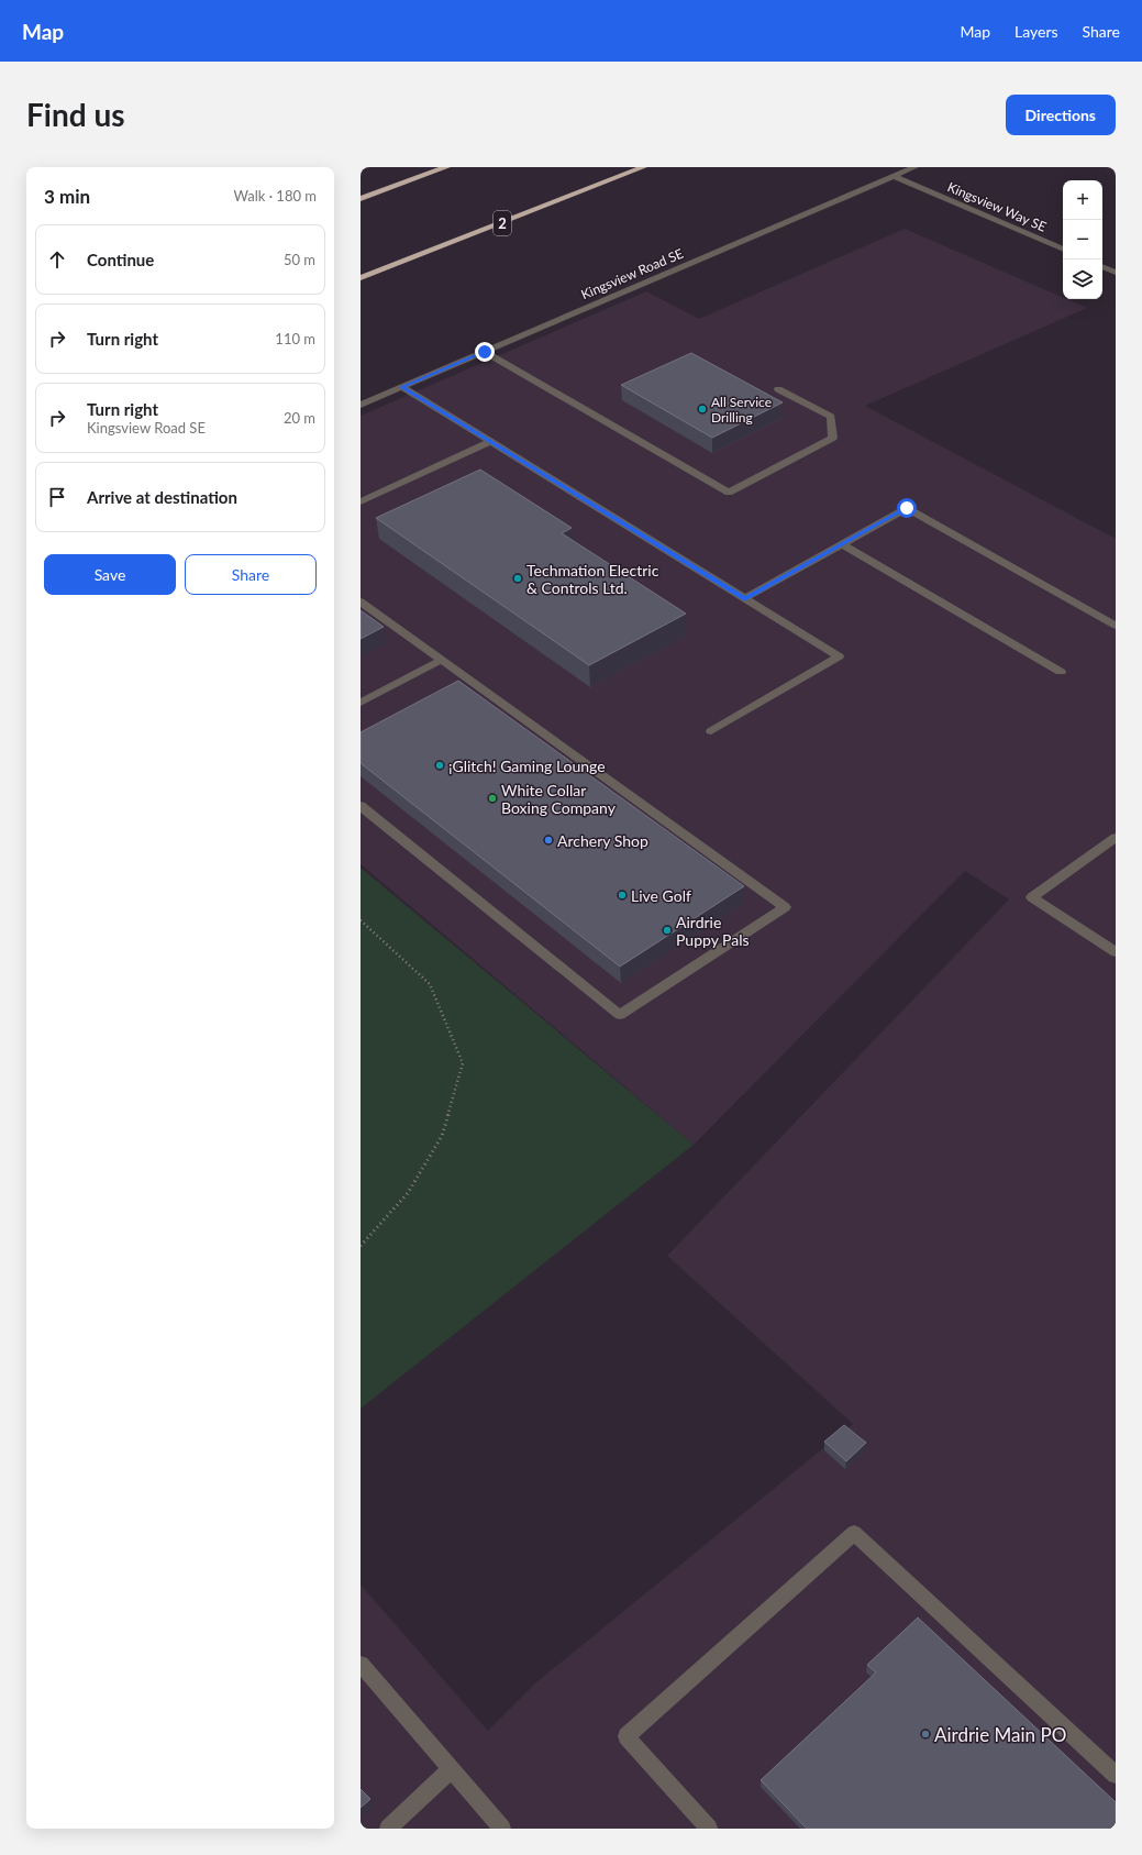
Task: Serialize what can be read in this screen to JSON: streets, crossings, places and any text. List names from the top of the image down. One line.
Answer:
{"streets":{"highway":["2"],"street":["Kingsview Way SE","Kingsview Road SE"]},"crossings":[["Kingsview Way SE","Kingsview Road SE"]],"places":["All Service Drilling","Techmation Electric & Controls Ltd.","¡Glitch! Gaming Lounge","White Collar Boxing Company","Archery Shop","Live Golf","Airdrie Puppy Pals","Airdrie Main PO"],"page":{"header":"Map","nav":["Map","Layers","Share"],"buttons":["Directions",["Save","Share"]],"title":"Find us","heading":["3 min","Walk · 180 m"],"map_buttons":["+","−"],"list":[["Continue","50 m"],["Turn right","110 m"],["Turn right","Kingsview Road SE","20 m"],"Arrive at destination"]}}
